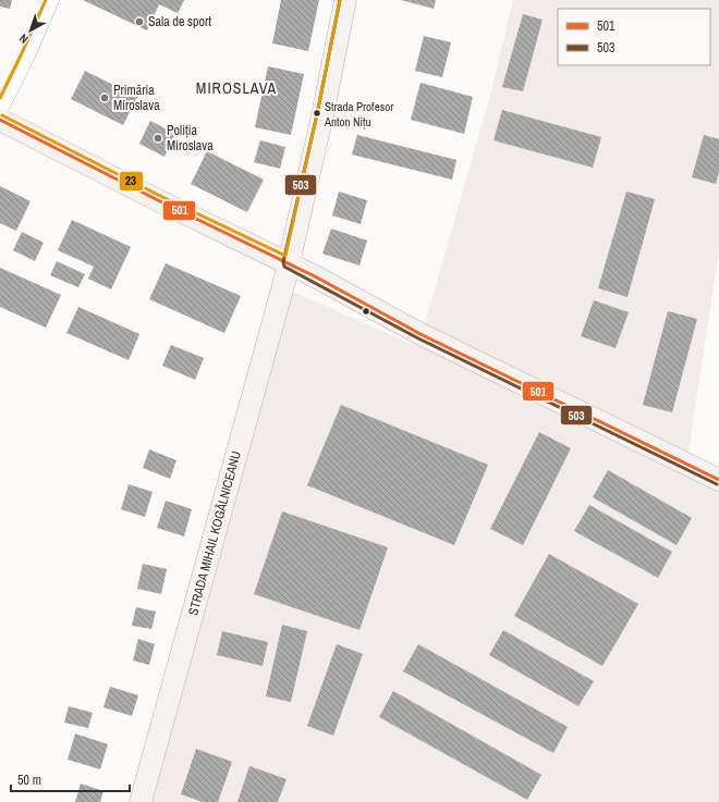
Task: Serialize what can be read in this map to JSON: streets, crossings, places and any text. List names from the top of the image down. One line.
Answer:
{"streets":{"street":["STRADA MIHAIL KOGĂLNICEANU"]},"districts":["MIROSLAVA"],"places":["Sala de sport","Primăria Miroslava","Strada Profesor Anton Nițu","Poliția Miroslava"],"lines":["transit line 503","transit line 23","transit line 501"],"legend":["501","503"],"scale_bar":"50 m","north":"bottom left"}
